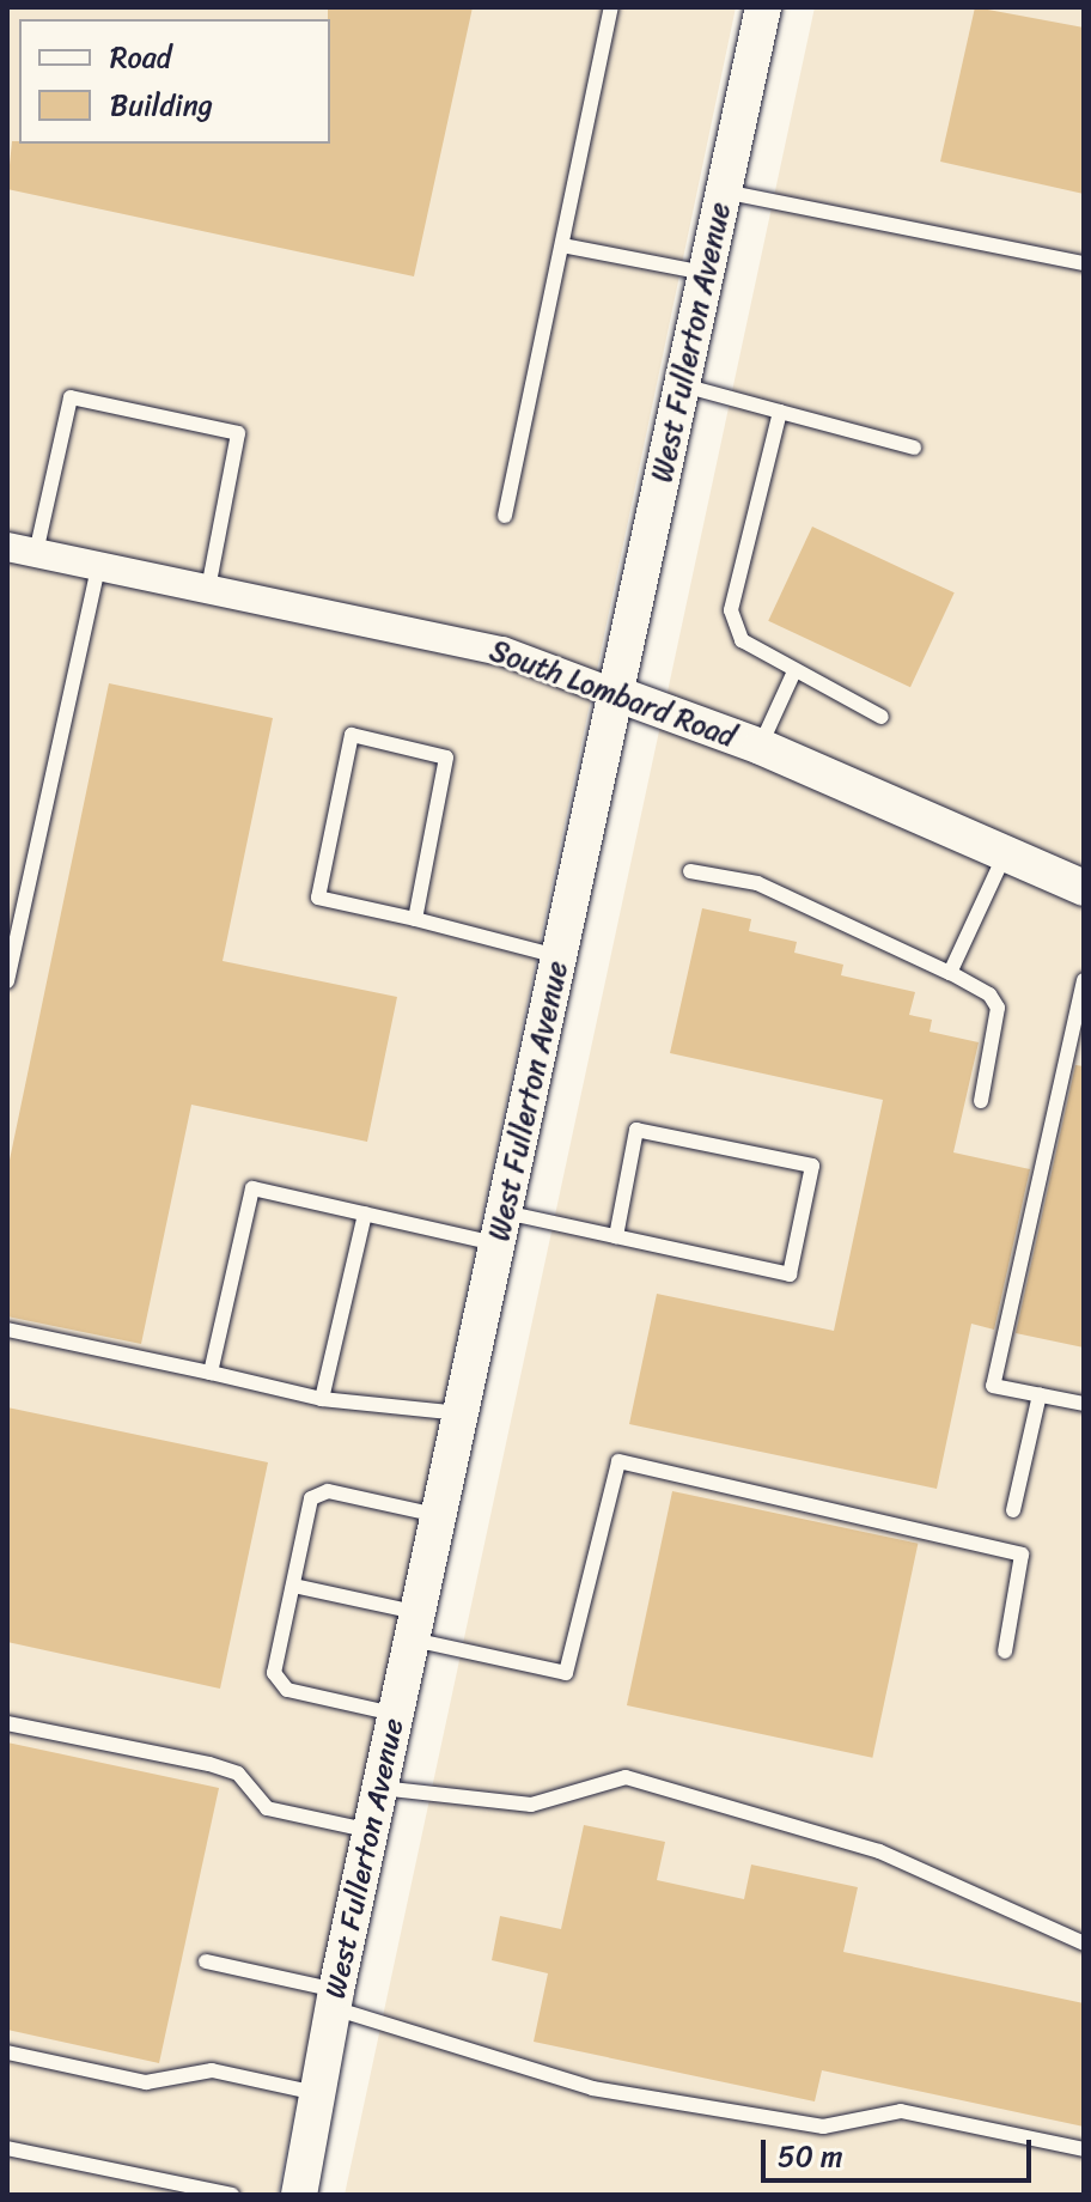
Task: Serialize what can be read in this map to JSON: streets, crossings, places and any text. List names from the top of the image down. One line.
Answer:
{"streets":{"street":["West Fullerton Avenue","South Lombard Road"]},"crossings":[["West Fullerton Avenue","South Lombard Road"]],"legend":["Road","Building"],"scale_bar":"50 m"}
